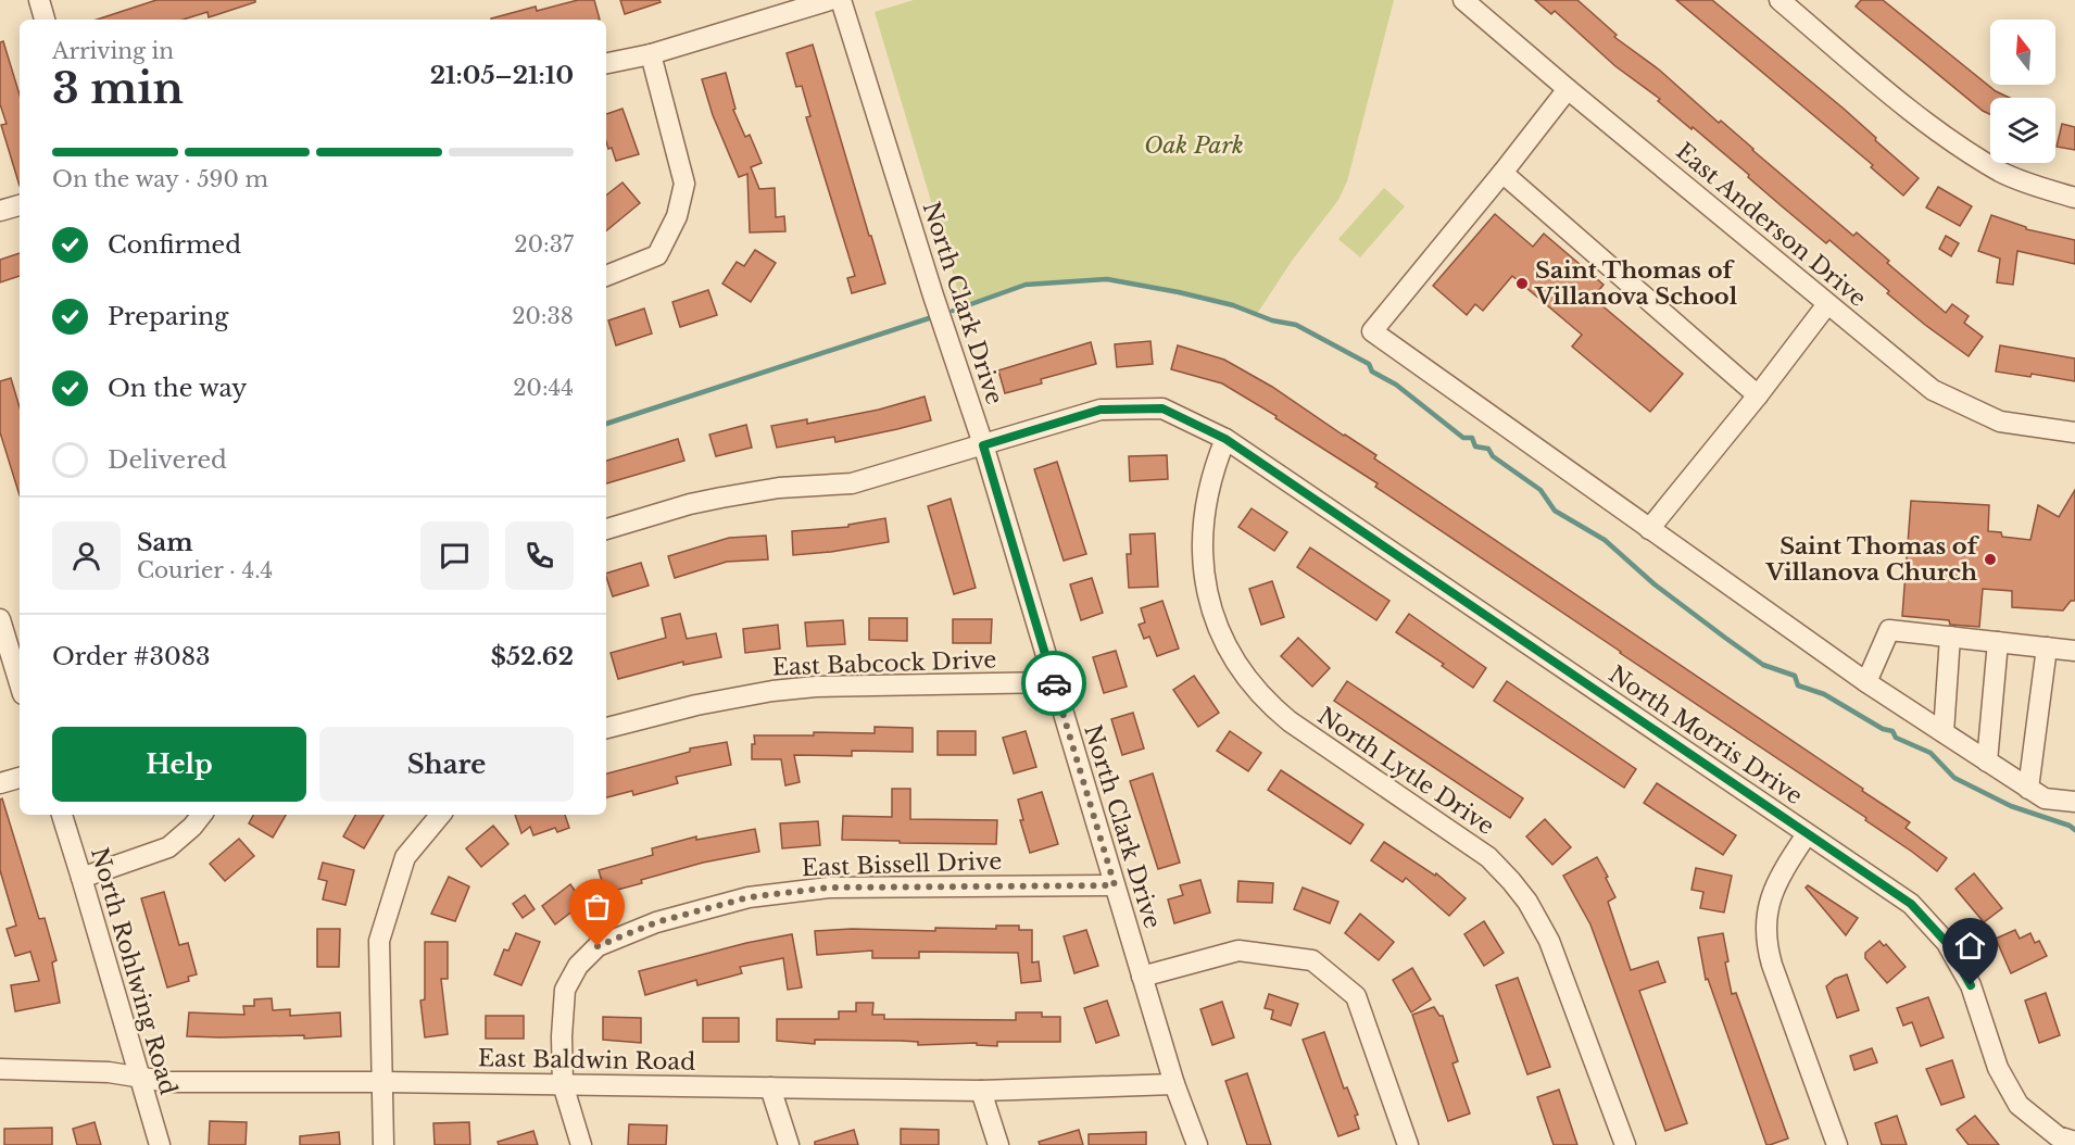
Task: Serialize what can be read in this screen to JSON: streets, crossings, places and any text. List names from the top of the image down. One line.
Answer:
{"streets":{"street":["East Anderson Drive","North Clark Drive","East Babcock Drive","North Morris Drive","North Lytle Drive","East Bissell Drive","North Rohlwing Road","East Baldwin Road"]},"crossings":[["North Clark Drive","East Babcock Drive"],["North Clark Drive","North Morris Drive"],["North Clark Drive","East Bissell Drive"],["North Clark Drive","East Baldwin Road"],["North Morris Drive","North Lytle Drive"],["East Bissell Drive","East Baldwin Road"],["North Rohlwing Road","East Baldwin Road"]],"parks":["Oak Park"],"places":["Saint Thomas of Villanova School","Saint Thomas of Villanova Church"],"north":"top","page":{"heading":["3 min","Arriving in","21:05–21:10"],"panel":["Sam","Courier · 4.4","Order #3083","$52.62"],"bar":"On the way · 590 m","list":[["Confirmed","20:37"],["Preparing","20:38"],["On the way","20:44"],"Delivered"],"buttons":["Help","Share"]}}
